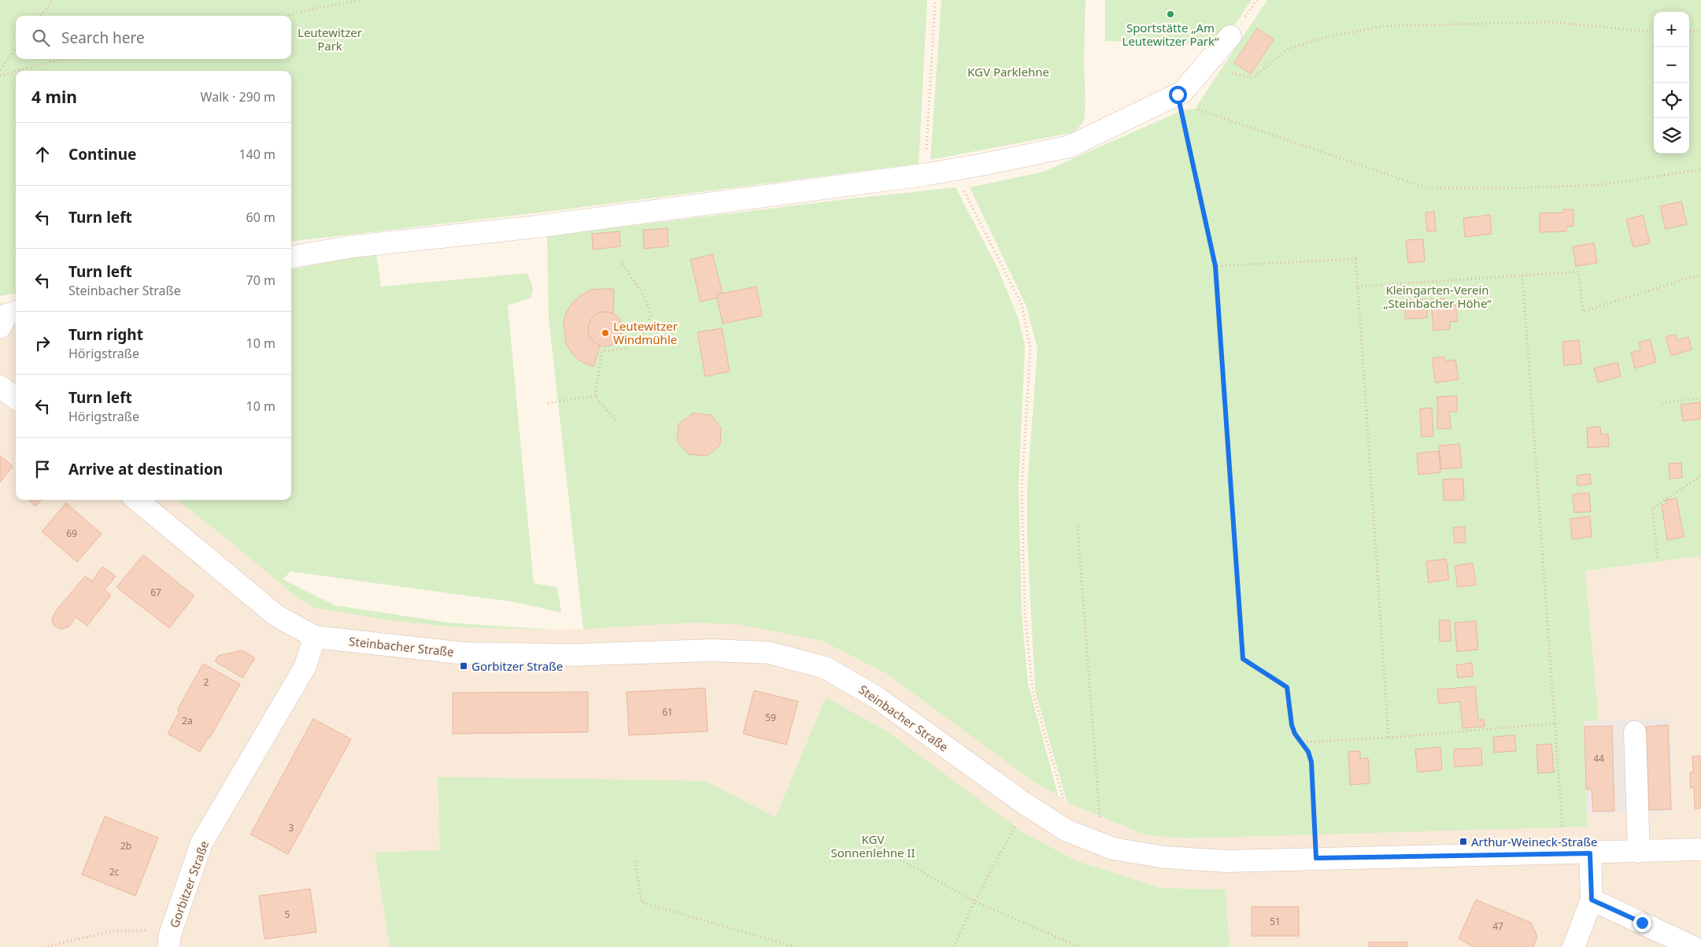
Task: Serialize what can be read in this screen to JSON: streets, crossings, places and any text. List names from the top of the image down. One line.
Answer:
{"streets":{"street":["Steinbacher Straße","Gorbitzer Straße"]},"crossings":[["Steinbacher Straße","Gorbitzer Straße"]],"parks":["Leutewitzer Park","KGV Parklehne","Kleingarten-Verein „Steinbacher Höhe“","KGV Sonnenlehne II"],"places":{"other":["Sportstätte „Am Leutewitzer Park“","Leutewitzer Windmühle"],"transit":["Gorbitzer Straße","Arthur-Weineck-Straße"]},"house_numbers":["69","67","2","61","59","2a","44","3","2b","2c","5","51","47"],"page":{"map_buttons":["+","−"],"search":"Search here","heading":["4 min","Walk · 290 m"],"list":[["Continue","140 m"],["Turn left","60 m"],["Turn left","Steinbacher Straße","70 m"],["Turn right","Hörigstraße","10 m"],["Turn left","Hörigstraße","10 m"],"Arrive at destination"]}}
